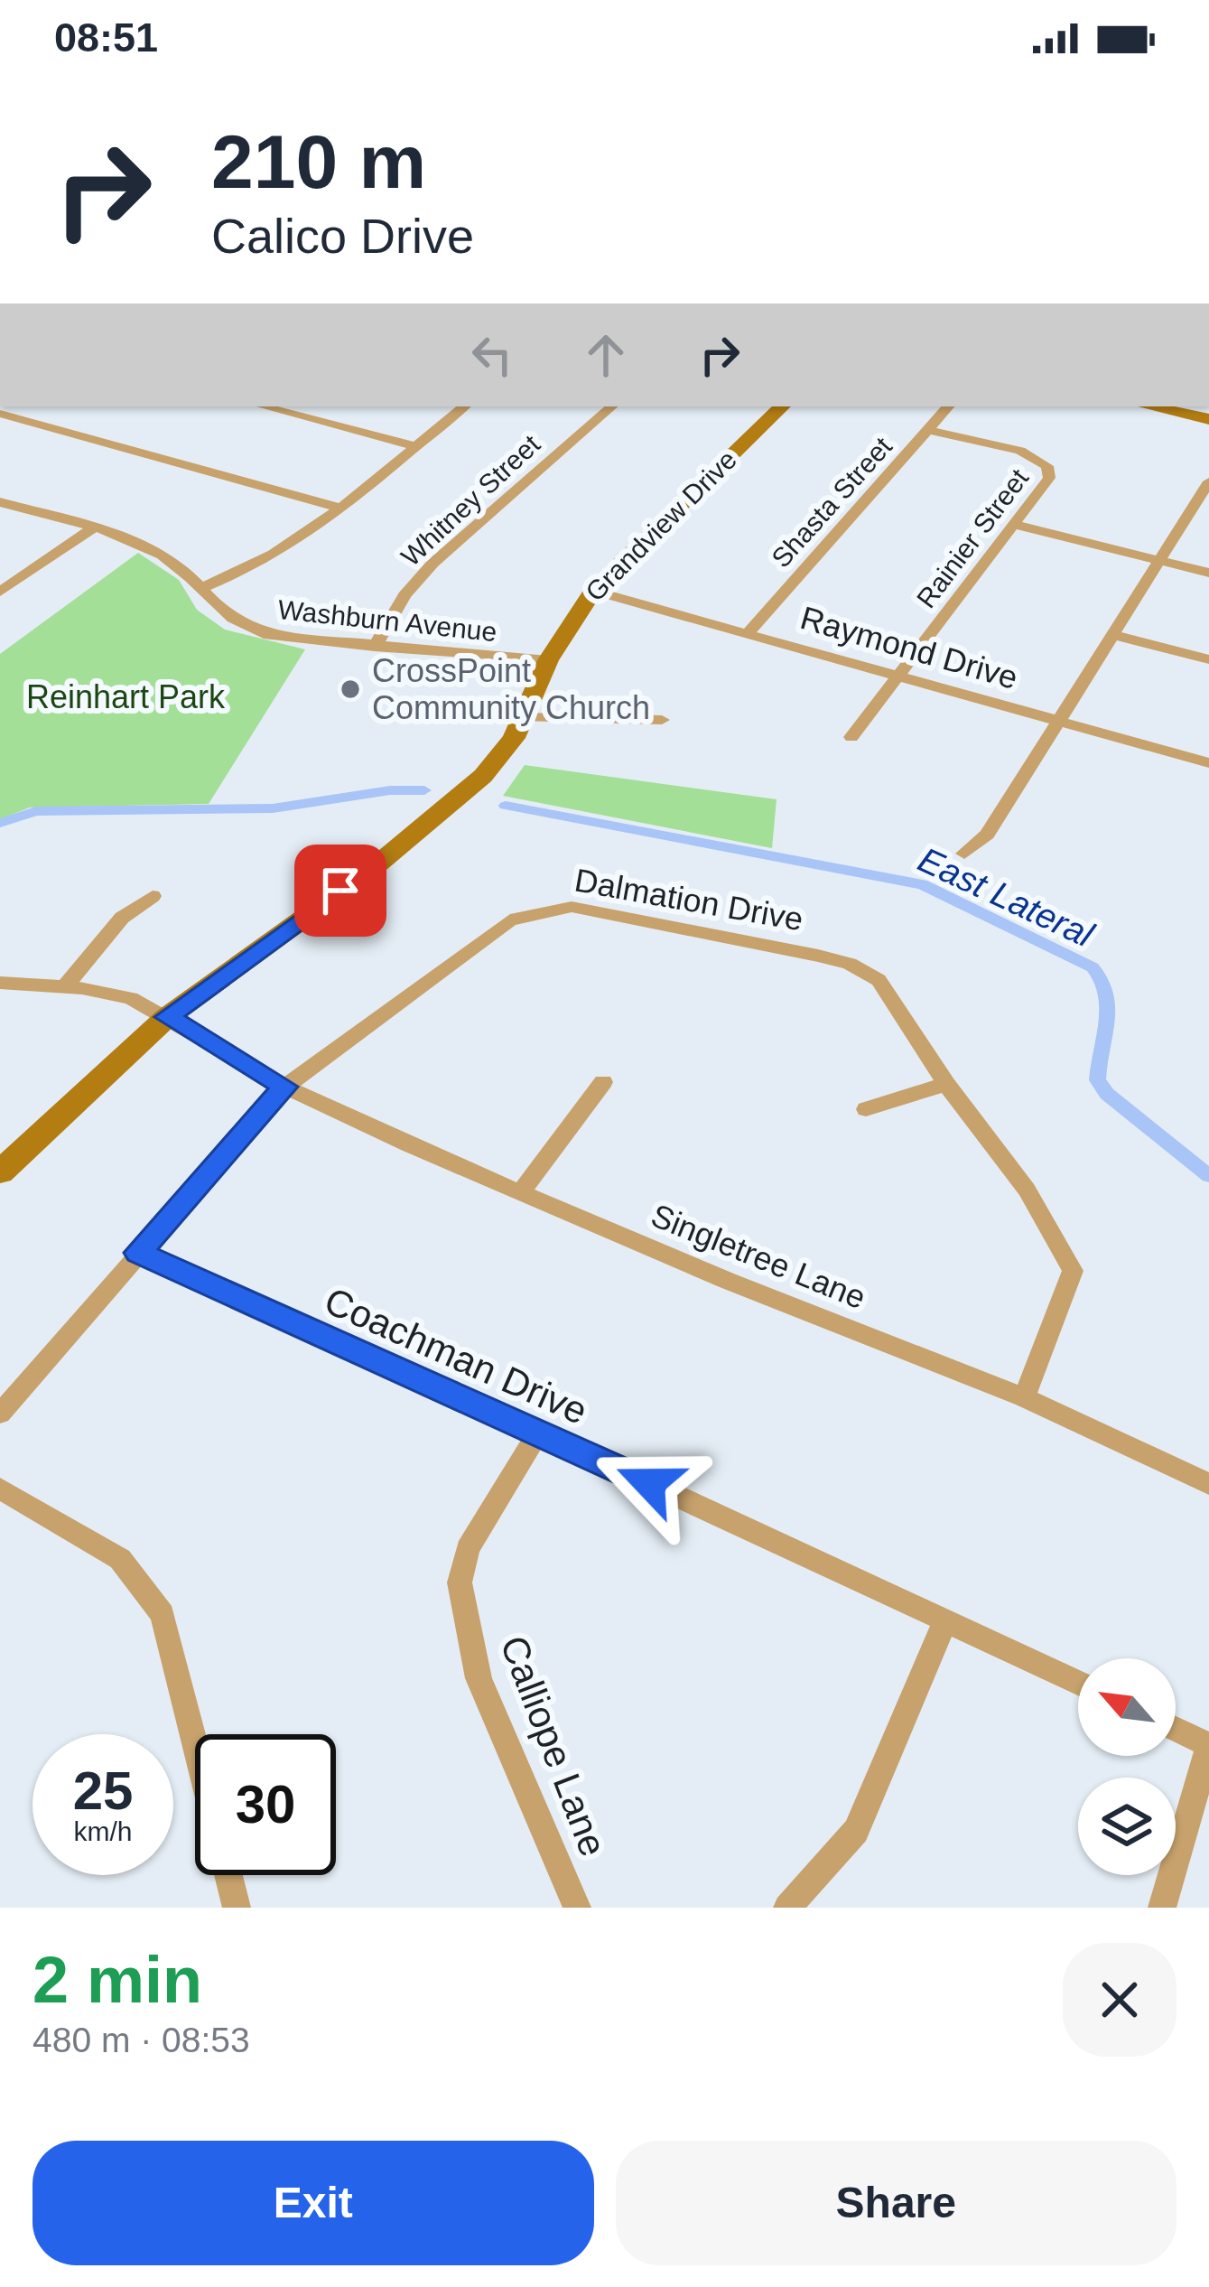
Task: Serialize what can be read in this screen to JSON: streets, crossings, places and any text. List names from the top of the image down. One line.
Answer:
{"streets":{"street":["Whitney Street","Shasta Street","Grandview Drive","Rainier Street","Washburn Avenue","Raymond Drive","Dalmation Drive","Singletree Lane","Coachman Drive","Calliope Lane"]},"crossings":[["Whitney Street","Washburn Avenue"],["Shasta Street","Rainier Street"],["Shasta Street","Raymond Drive"],["Grandview Drive","Washburn Avenue"],["Grandview Drive","Raymond Drive"],["Grandview Drive","Singletree Lane"],["Rainier Street","Raymond Drive"],["Dalmation Drive","Singletree Lane"],["Dalmation Drive","Coachman Drive"],["Coachman Drive","Calliope Lane"]],"water":["East Lateral"],"parks":["Reinhart Park"],"places":["CrossPoint Community Church"],"north":"top left","page":{"status":"08:51","turn":["210 m","Calico Drive"],"speed":"25 km/h","limit":"30","heading":["2 min","480 m · 08:53"],"buttons":["Exit","Share"]}}
